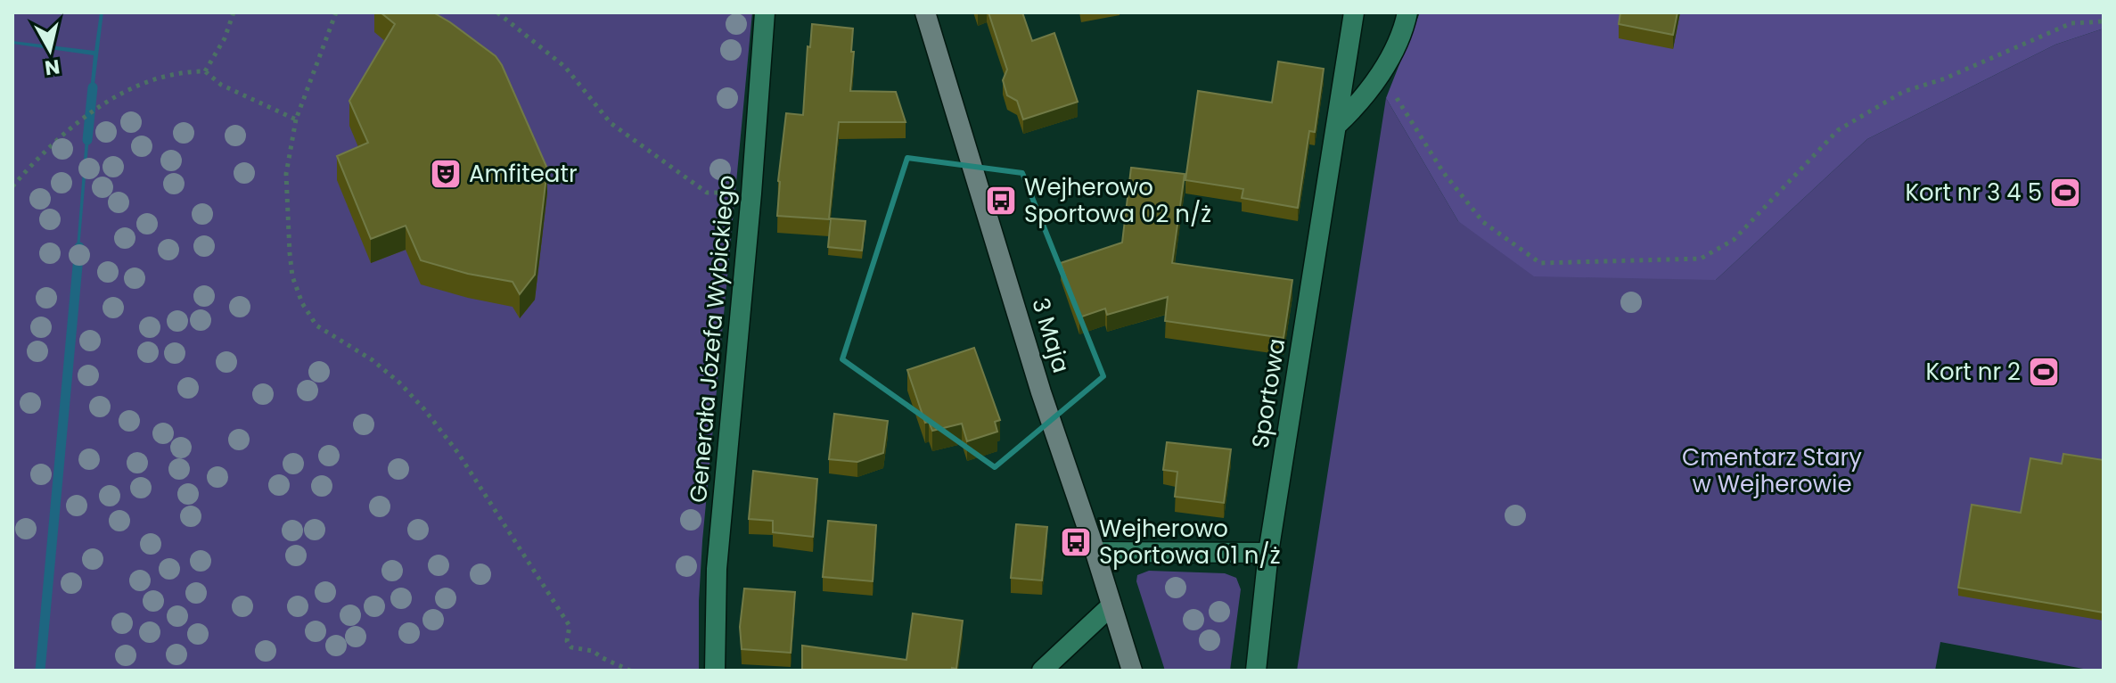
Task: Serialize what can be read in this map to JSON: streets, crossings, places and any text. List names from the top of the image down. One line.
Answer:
{"streets":{"main road":["3 Maja"],"street":["Generała Józefa Wybickiego","Sportowa"]},"parks":["Cmentarz Stary w Wejherowie"],"places":{"theatre":["Amfiteatr"],"sports":["Kort nr 3 4 5","Kort nr 2"],"bus stop":["Wejherowo Sportowa 02 n/ż","Wejherowo Sportowa 01 n/ż"]},"north":"bottom"}
